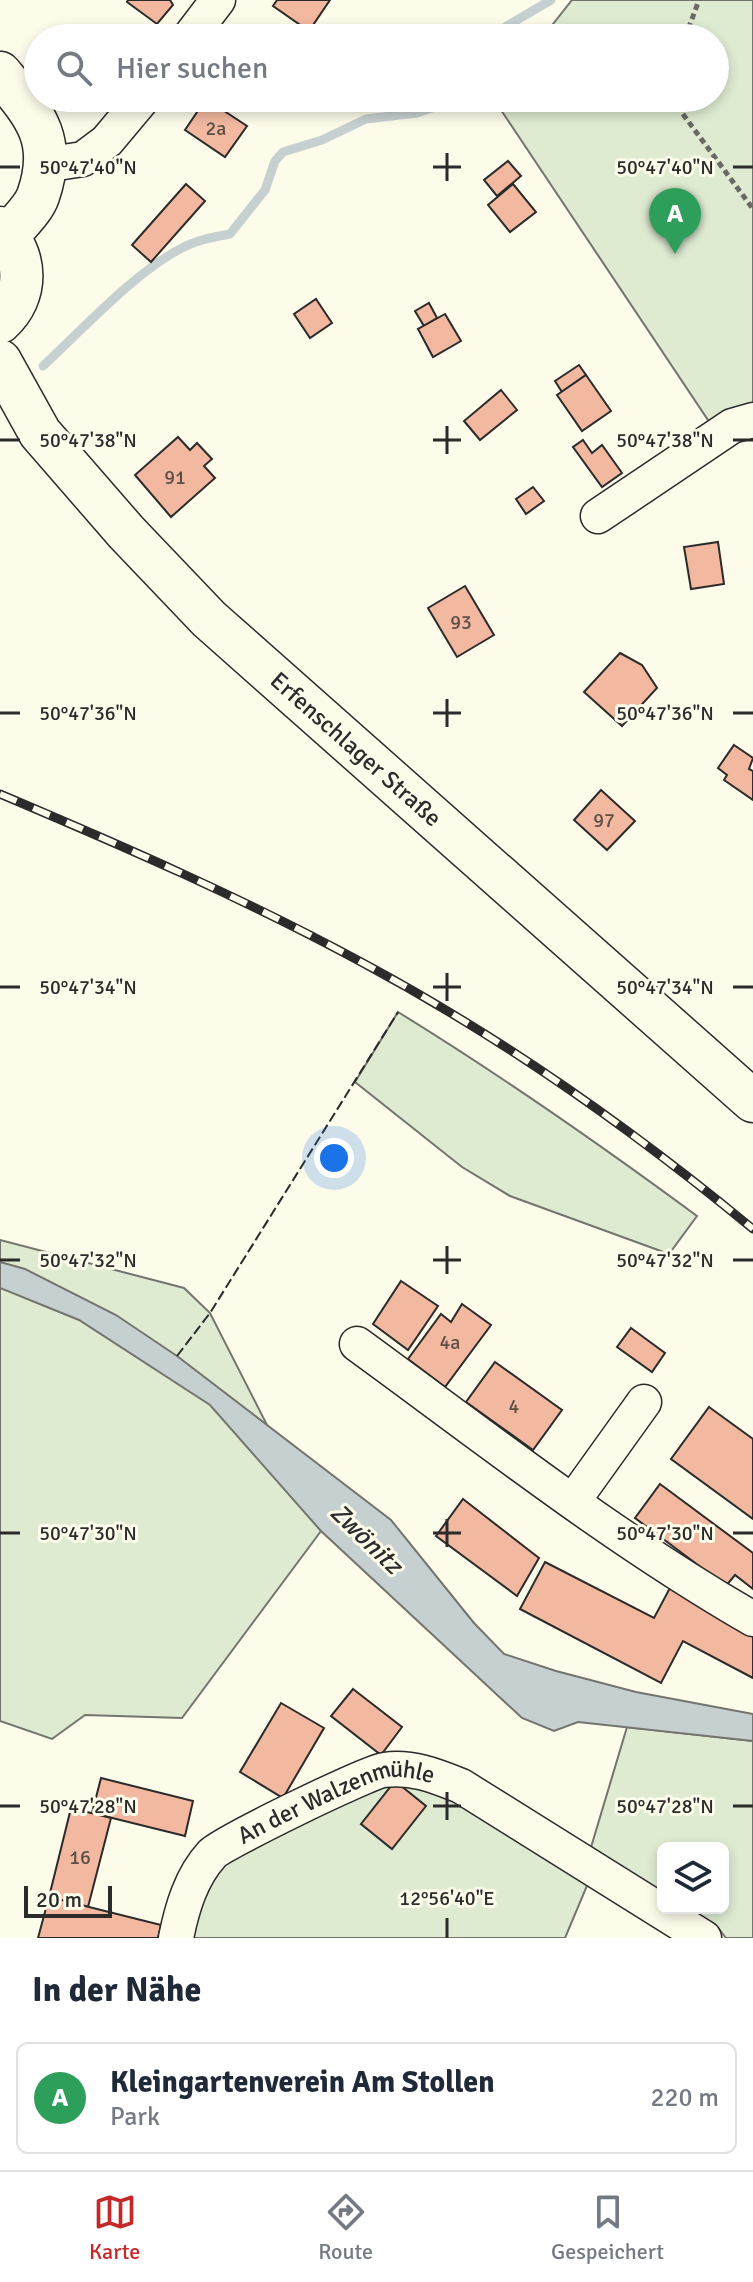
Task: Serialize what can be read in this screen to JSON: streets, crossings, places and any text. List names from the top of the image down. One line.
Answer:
{"streets":{"main road":["Erfenschlager Straße"],"street":["An der Walzenmühle"]},"water":["Zwönitz"],"house_numbers":["2a","91","93","97","4a","4","16"],"scale_bar":"20 m","page":{"search":"Hier suchen","pins":"A","scale":"20 m","heading":"In der Nähe","list":[{"mark":"A","name":"Kleingartenverein Am Stollen","note":"Park","value":"220 m"}],"nav":["Karte","Route","Gespeichert"]},"coordinates":["50°47'40\"N","50°47'38\"N","50°47'36\"N","50°47'34\"N","50°47'32\"N","50°47'30\"N","50°47'28\"N","12°56'40\"E"]}
